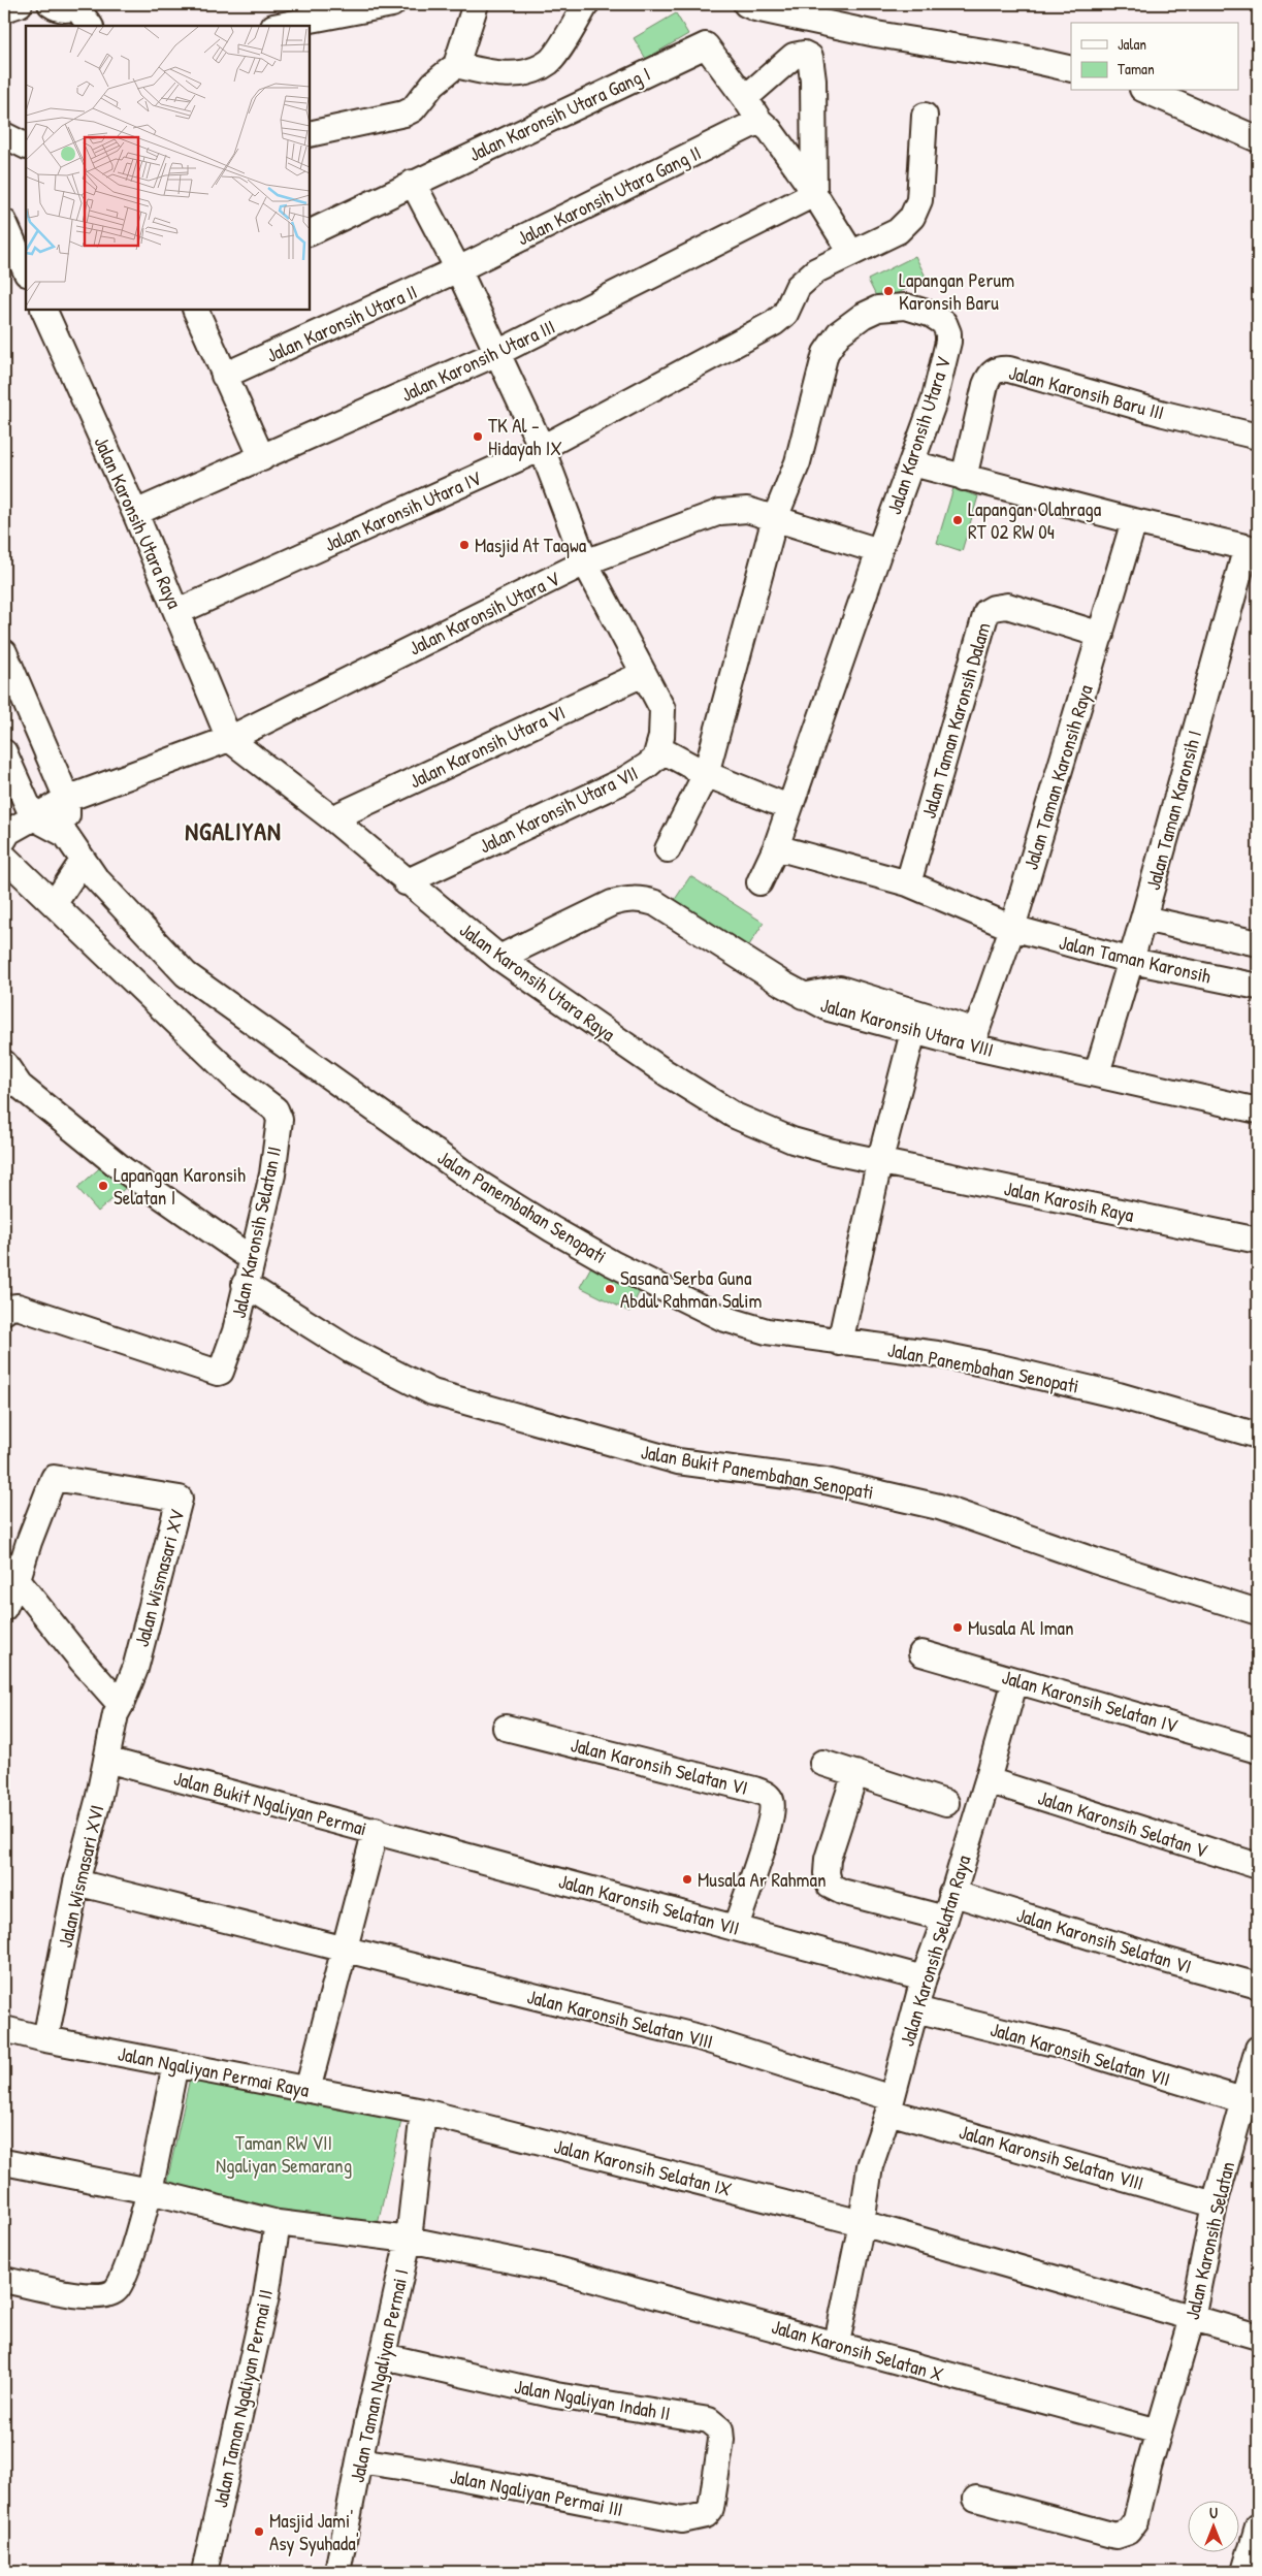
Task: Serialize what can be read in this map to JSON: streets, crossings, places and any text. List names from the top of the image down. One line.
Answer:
{"streets":{"street":["Jalan Karonsih Utara Gang I","Jalan Karonsih Utara Gang II","Jalan Karonsih Utara II","Jalan Karonsih Utara III","Jalan Karonsih Baru III","Jalan Karonsih Utara V","Jalan Karonsih Utara IV","Jalan Karonsih Utara Raya","Jalan Taman Karonsih Dalam","Jalan Karonsih Utara VI","Jalan Taman Karonsih Raya","Jalan Karonsih Utara VII","Jalan Taman Karonsih I","Jalan Taman Karonsih","Jalan Karonsih Utara VIII","Jalan Karosih Raya","Jalan Panembahan Senopati","Jalan Karonsih Selatan II","Jalan Bukit Panembahan Senopati","Jalan Wismasari XV","Jalan Karonsih Selatan IV","Jalan Karonsih Selatan VI","Jalan Bukit Ngaliyan Permai","Jalan Karonsih Selatan V","Jalan Wismasari XVI","Jalan Karonsih Selatan VII","Jalan Karonsih Selatan Raya","Jalan Karonsih Selatan VIII","Jalan Ngaliyan Permai Raya","Jalan Karonsih Selatan IX","Jalan Karonsih Selatan","Jalan Karonsih Selatan X","Jalan Taman Ngaliyan Permai I","Jalan Taman Ngaliyan Permai II","Jalan Ngaliyan Indah II","Jalan Ngaliyan Permai III"]},"crossings":[["Jalan Karonsih Utara Gang I","Jalan Karonsih Utara VII"],["Jalan Karonsih Utara Gang II","Jalan Karonsih Utara II"],["Jalan Karonsih Utara Gang II","Jalan Karonsih Utara VII"],["Jalan Karonsih Utara II","Jalan Karonsih Utara VII"],["Jalan Karonsih Utara III","Jalan Karonsih Utara Raya"],["Jalan Karonsih Utara III","Jalan Karonsih Utara VII"],["Jalan Karonsih Utara V","Jalan Karonsih Utara Raya"],["Jalan Karonsih Utara V","Jalan Karonsih Utara VII"],["Jalan Karonsih Utara IV","Jalan Karonsih Utara Raya"],["Jalan Karonsih Utara IV","Jalan Karonsih Utara VII"],["Jalan Karonsih Utara Raya","Jalan Karonsih Utara VI"],["Jalan Karonsih Utara Raya","Jalan Karonsih Utara VII"],["Jalan Karonsih Utara Raya","Jalan Karonsih Utara VIII"],["Jalan Karonsih Utara Raya","Jalan Karosih Raya"],["Jalan Taman Karonsih Dalam","Jalan Taman Karonsih Raya"],["Jalan Karonsih Utara VI","Jalan Karonsih Utara VII"],["Jalan Taman Karonsih Raya","Jalan Taman Karonsih"],["Jalan Taman Karonsih Raya","Jalan Karonsih Utara VIII"],["Jalan Taman Karonsih I","Jalan Taman Karonsih"],["Jalan Taman Karonsih I","Jalan Karonsih Utara VIII"],["Jalan Karonsih Selatan II","Jalan Bukit Panembahan Senopati"],["Jalan Wismasari XV","Jalan Wismasari XVI"],["Jalan Karonsih Selatan IV","Jalan Karonsih Selatan Raya"],["Jalan Karonsih Selatan VI","Jalan Karonsih Selatan VII"],["Jalan Karonsih Selatan VI","Jalan Karonsih Selatan Raya"],["Jalan Bukit Ngaliyan Permai","Jalan Wismasari XVI"],["Jalan Bukit Ngaliyan Permai","Jalan Karonsih Selatan VII"],["Jalan Bukit Ngaliyan Permai","Jalan Karonsih Selatan VIII"],["Jalan Bukit Ngaliyan Permai","Jalan Ngaliyan Permai Raya"],["Jalan Karonsih Selatan V","Jalan Karonsih Selatan Raya"],["Jalan Wismasari XVI","Jalan Ngaliyan Permai Raya"],["Jalan Karonsih Selatan VII","Jalan Karonsih Selatan Raya"],["Jalan Karonsih Selatan VII","Jalan Karonsih Selatan"],["Jalan Karonsih Selatan Raya","Jalan Karonsih Selatan VIII"],["Jalan Karonsih Selatan Raya","Jalan Karonsih Selatan IX"],["Jalan Karonsih Selatan Raya","Jalan Karonsih Selatan X"],["Jalan Karonsih Selatan VIII","Jalan Karonsih Selatan"],["Jalan Ngaliyan Permai Raya","Jalan Karonsih Selatan IX"],["Jalan Ngaliyan Permai Raya","Jalan Taman Ngaliyan Permai I"],["Jalan Karonsih Selatan IX","Jalan Taman Ngaliyan Permai I"],["Jalan Karonsih Selatan","Jalan Karonsih Selatan X"],["Jalan Karonsih Selatan X","Jalan Taman Ngaliyan Permai I"],["Jalan Karonsih Selatan X","Jalan Taman Ngaliyan Permai II"],["Jalan Taman Ngaliyan Permai I","Jalan Ngaliyan Indah II"],["Jalan Taman Ngaliyan Permai I","Jalan Ngaliyan Permai III"],["Jalan Ngaliyan Indah II","Jalan Ngaliyan Permai III"]],"districts":["NGALIYAN"],"parks":["Taman RW VII Ngaliyan Semarang"],"places":["Lapangan Perum Karonsih Baru","TK Al - Hidayah IX","Lapangan Olahraga RT 02 RW 04","Masjid At Taqwa","Lapangan Karonsih Selatan I","Sasana Serba Guna Abdul Rahman Salim","Musala Al Iman","Musala Ar Rahman","Masjid Jami' Asy Syuhada'"],"legend":["Jalan","Taman"],"north":"top"}
